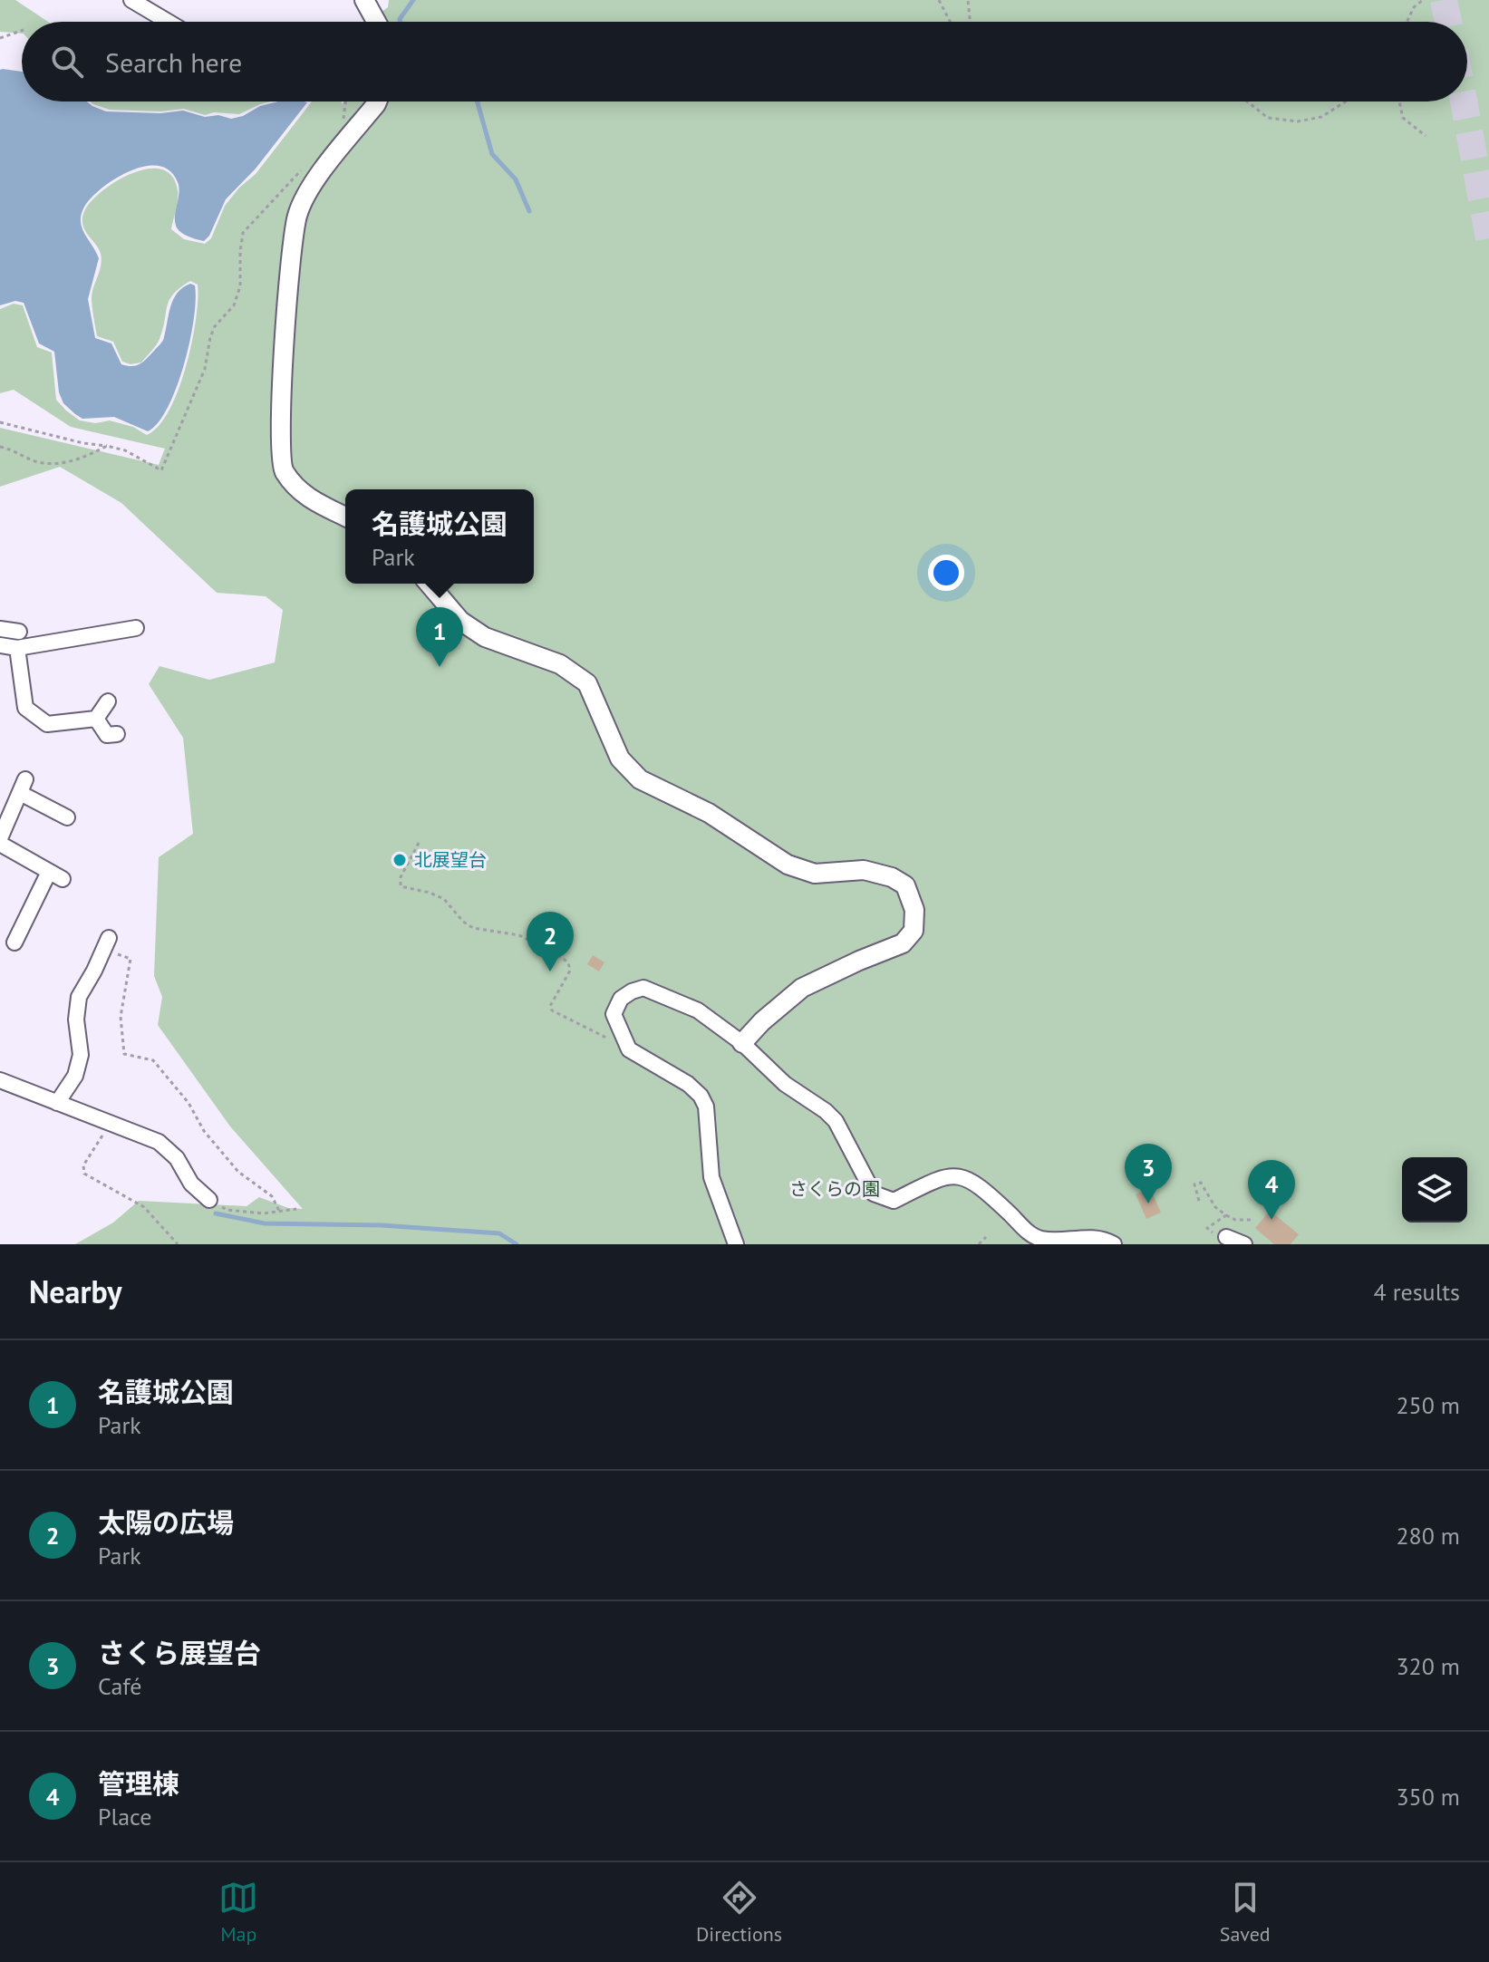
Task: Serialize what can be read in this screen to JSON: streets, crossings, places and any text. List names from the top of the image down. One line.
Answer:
{"parks":["さくらの園"],"places":["北展望台"],"page":{"search":"Search here","popup":["名護城公園","Park"],"pins":["1","2","3","4"],"heading":["Nearby","4 results"],"list":[{"mark":"1","name":"名護城公園","note":"Park","value":"250 m"},{"mark":"2","name":"太陽の広場","note":"Park","value":"280 m"},{"mark":"3","name":"さくら展望台","note":"Café","value":"320 m"},{"mark":"4","name":"管理棟","note":"Place","value":"350 m"}],"nav":["Map","Directions","Saved"]}}
